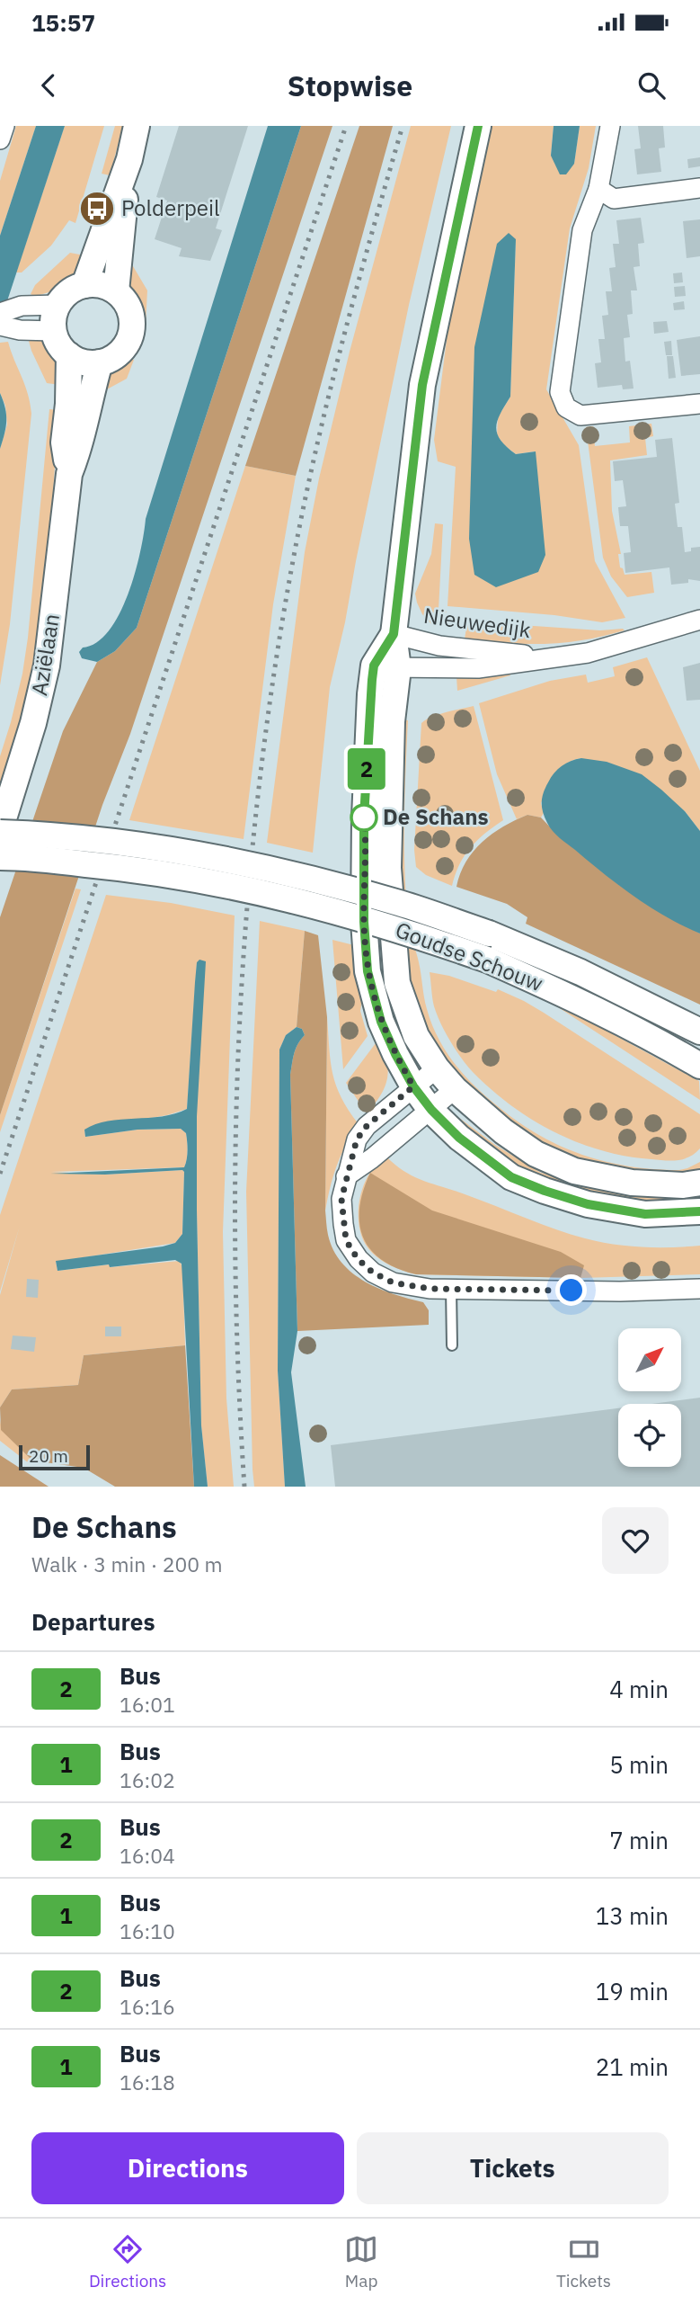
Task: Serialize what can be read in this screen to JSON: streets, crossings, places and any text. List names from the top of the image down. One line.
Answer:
{"streets":{"main road":["Aziëlaan","Goudse Schouw"],"street":["Nieuwedijk"]},"crossings":[["Aziëlaan","Goudse Schouw"]],"places":{"bus stop":["Polderpeil"],"other":["De Schans"]},"lines":["bus line 2"],"scale_bar":"20 m","north":"top right","page":{"status":"15:57","header":"Stopwise","on_map":"2","scale":"20 m","heading":[["De Schans","Walk · 3 min · 200 m"],"Departures"],"list":[{"mark":"2","name":"Bus","note":"16:01","value":"4 min"},{"mark":"1","name":"Bus","note":"16:02","value":"5 min"},{"mark":"2","name":"Bus","note":"16:04","value":"7 min"},{"mark":"1","name":"Bus","note":"16:10","value":"13 min"},{"mark":"2","name":"Bus","note":"16:16","value":"19 min"},{"mark":"1","name":"Bus","note":"16:18","value":"21 min"}],"buttons":["Directions","Tickets"],"tabs":["Directions","Map","Tickets"]}}
